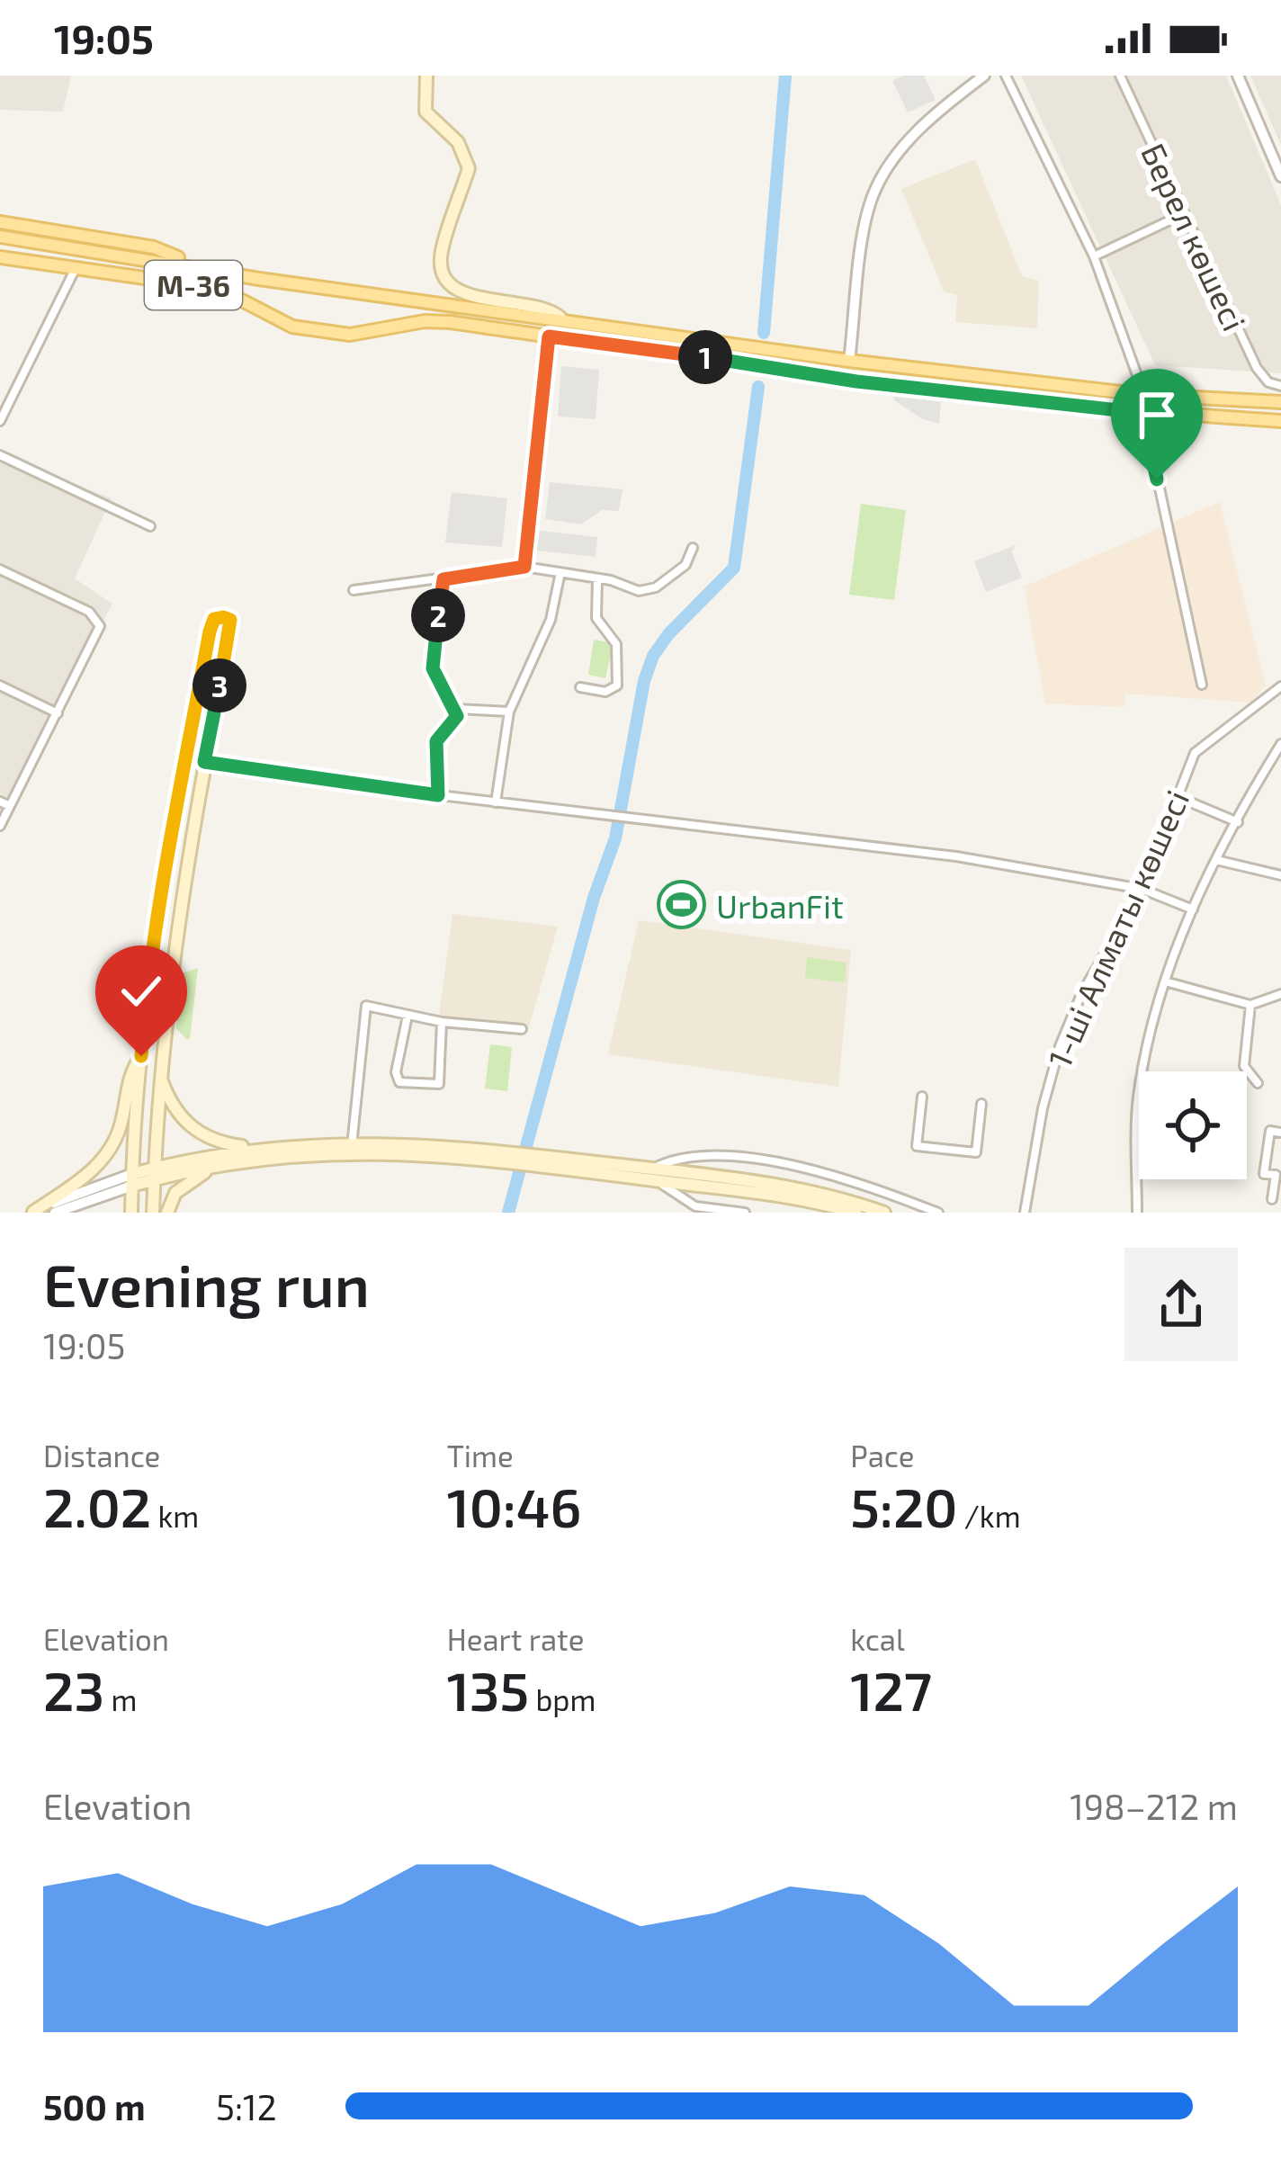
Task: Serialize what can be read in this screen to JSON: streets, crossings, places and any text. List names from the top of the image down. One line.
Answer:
{"streets":{"main road":["M-36"],"street":["Берел көшесі","1-ші Алматы көшесі"]},"places":{"sports":["UrbanFit"]},"page":{"status":"19:05","pins":["1","2","3"],"heading":["Evening run","19:05"],"stats":[["Distance","2.02 km"],["Time","10:46"],["Pace","5:20 /km"],["Elevation","23 m"],["Heart rate","135 bpm"],["kcal","127"]],"chart":["Elevation","198–212 m"],"list":[{"name":"500 m","note":"5:12"}]}}
